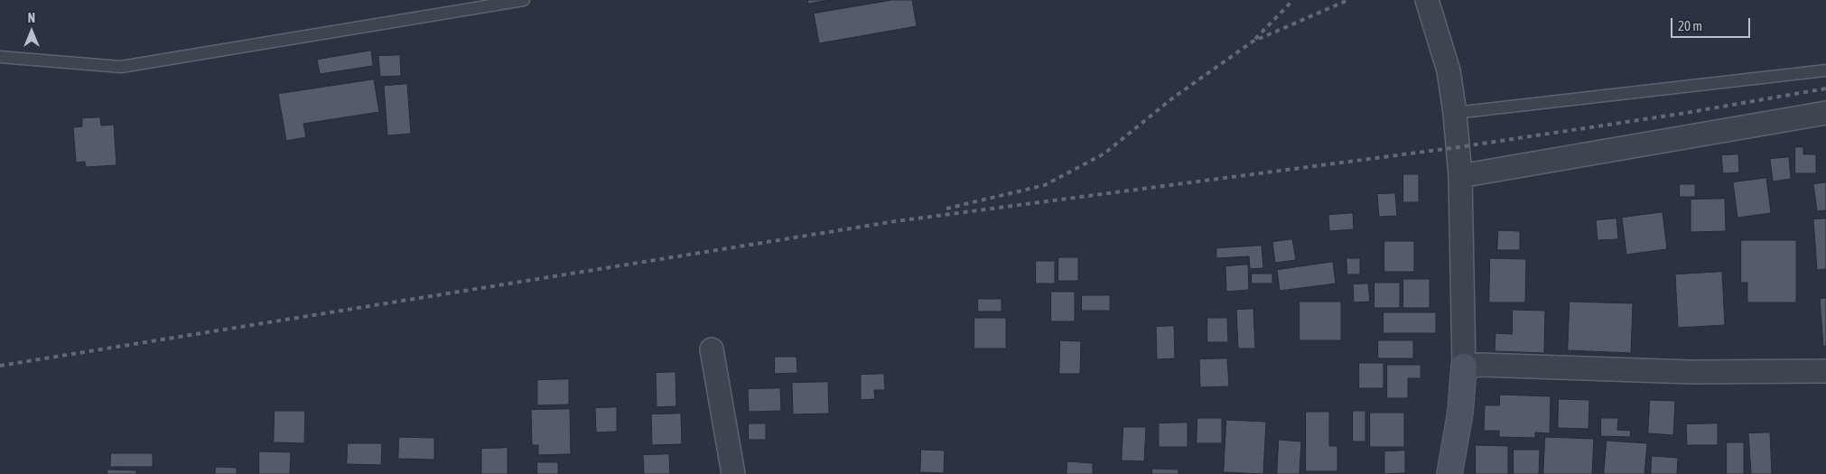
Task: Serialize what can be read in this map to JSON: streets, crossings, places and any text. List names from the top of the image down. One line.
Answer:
{"scale_bar":"20 m","north":"top"}
